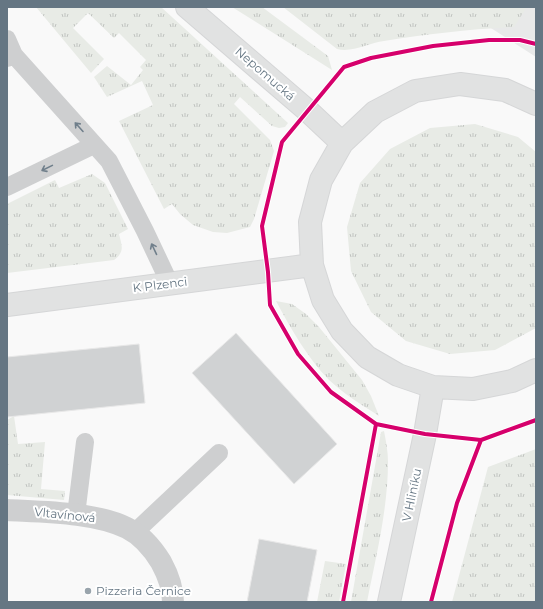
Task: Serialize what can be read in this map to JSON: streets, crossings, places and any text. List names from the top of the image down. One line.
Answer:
{"streets":{"main road":["Nepomucká","K Plzenci","V Hliníku"],"street":["Vltavínová"]},"places":["Pizzeria Černice"]}
